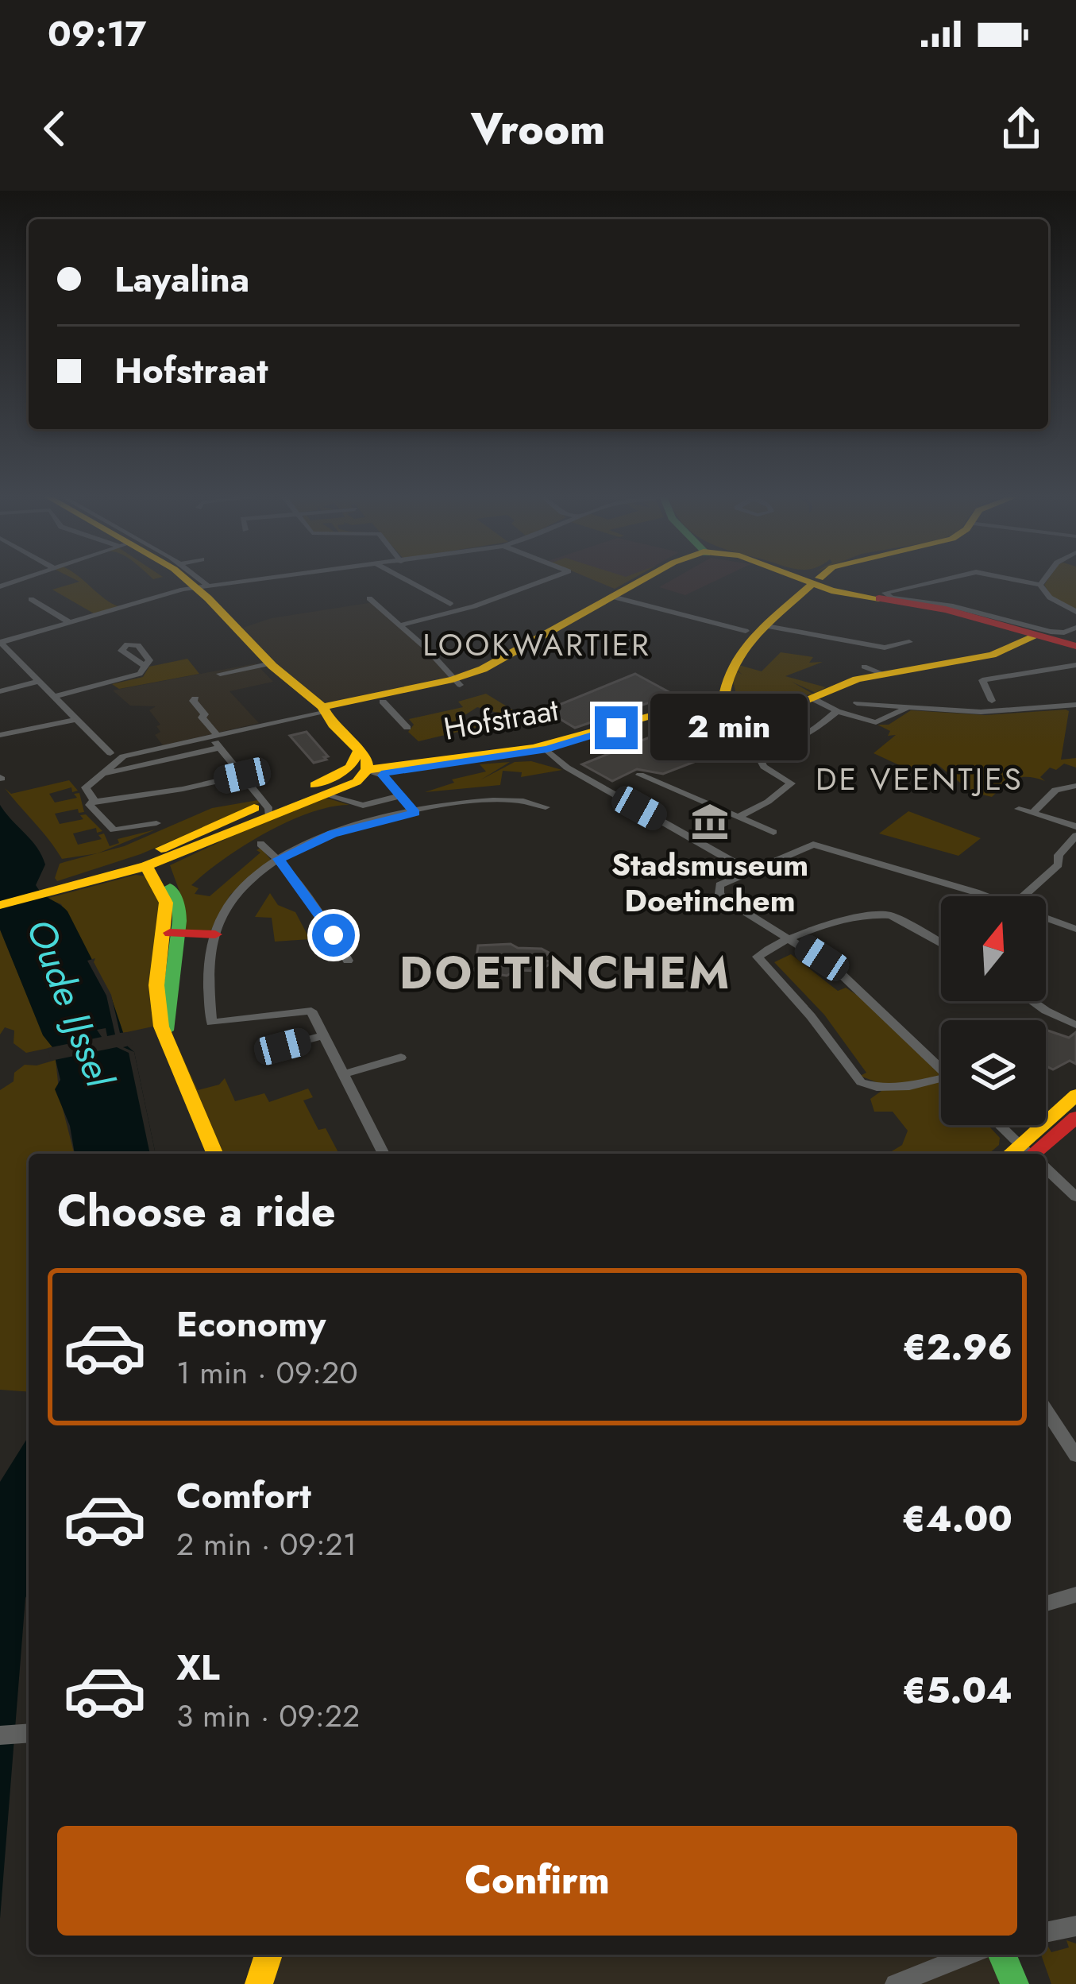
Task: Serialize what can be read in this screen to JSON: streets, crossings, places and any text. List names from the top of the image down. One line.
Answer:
{"streets":{"main road":["Hofstraat"]},"districts":["LOOKWARTIER","DE VEENTJES","DOETINCHEM"],"water":["Oude IJssel"],"places":{"museum":["Stadsmuseum Doetinchem"]},"north":"top","page":{"status":"09:17","header":"Vroom","banner":["Layalina","Hofstraat"],"bubble":"2 min","heading":"Choose a ride","list":[{"name":"Economy","note":"1 min · 09:20","value":"€2.96"},{"name":"Comfort","note":"2 min · 09:21","value":"€4.00"},{"name":"XL","note":"3 min · 09:22","value":"€5.04"}],"buttons":"Confirm"}}
